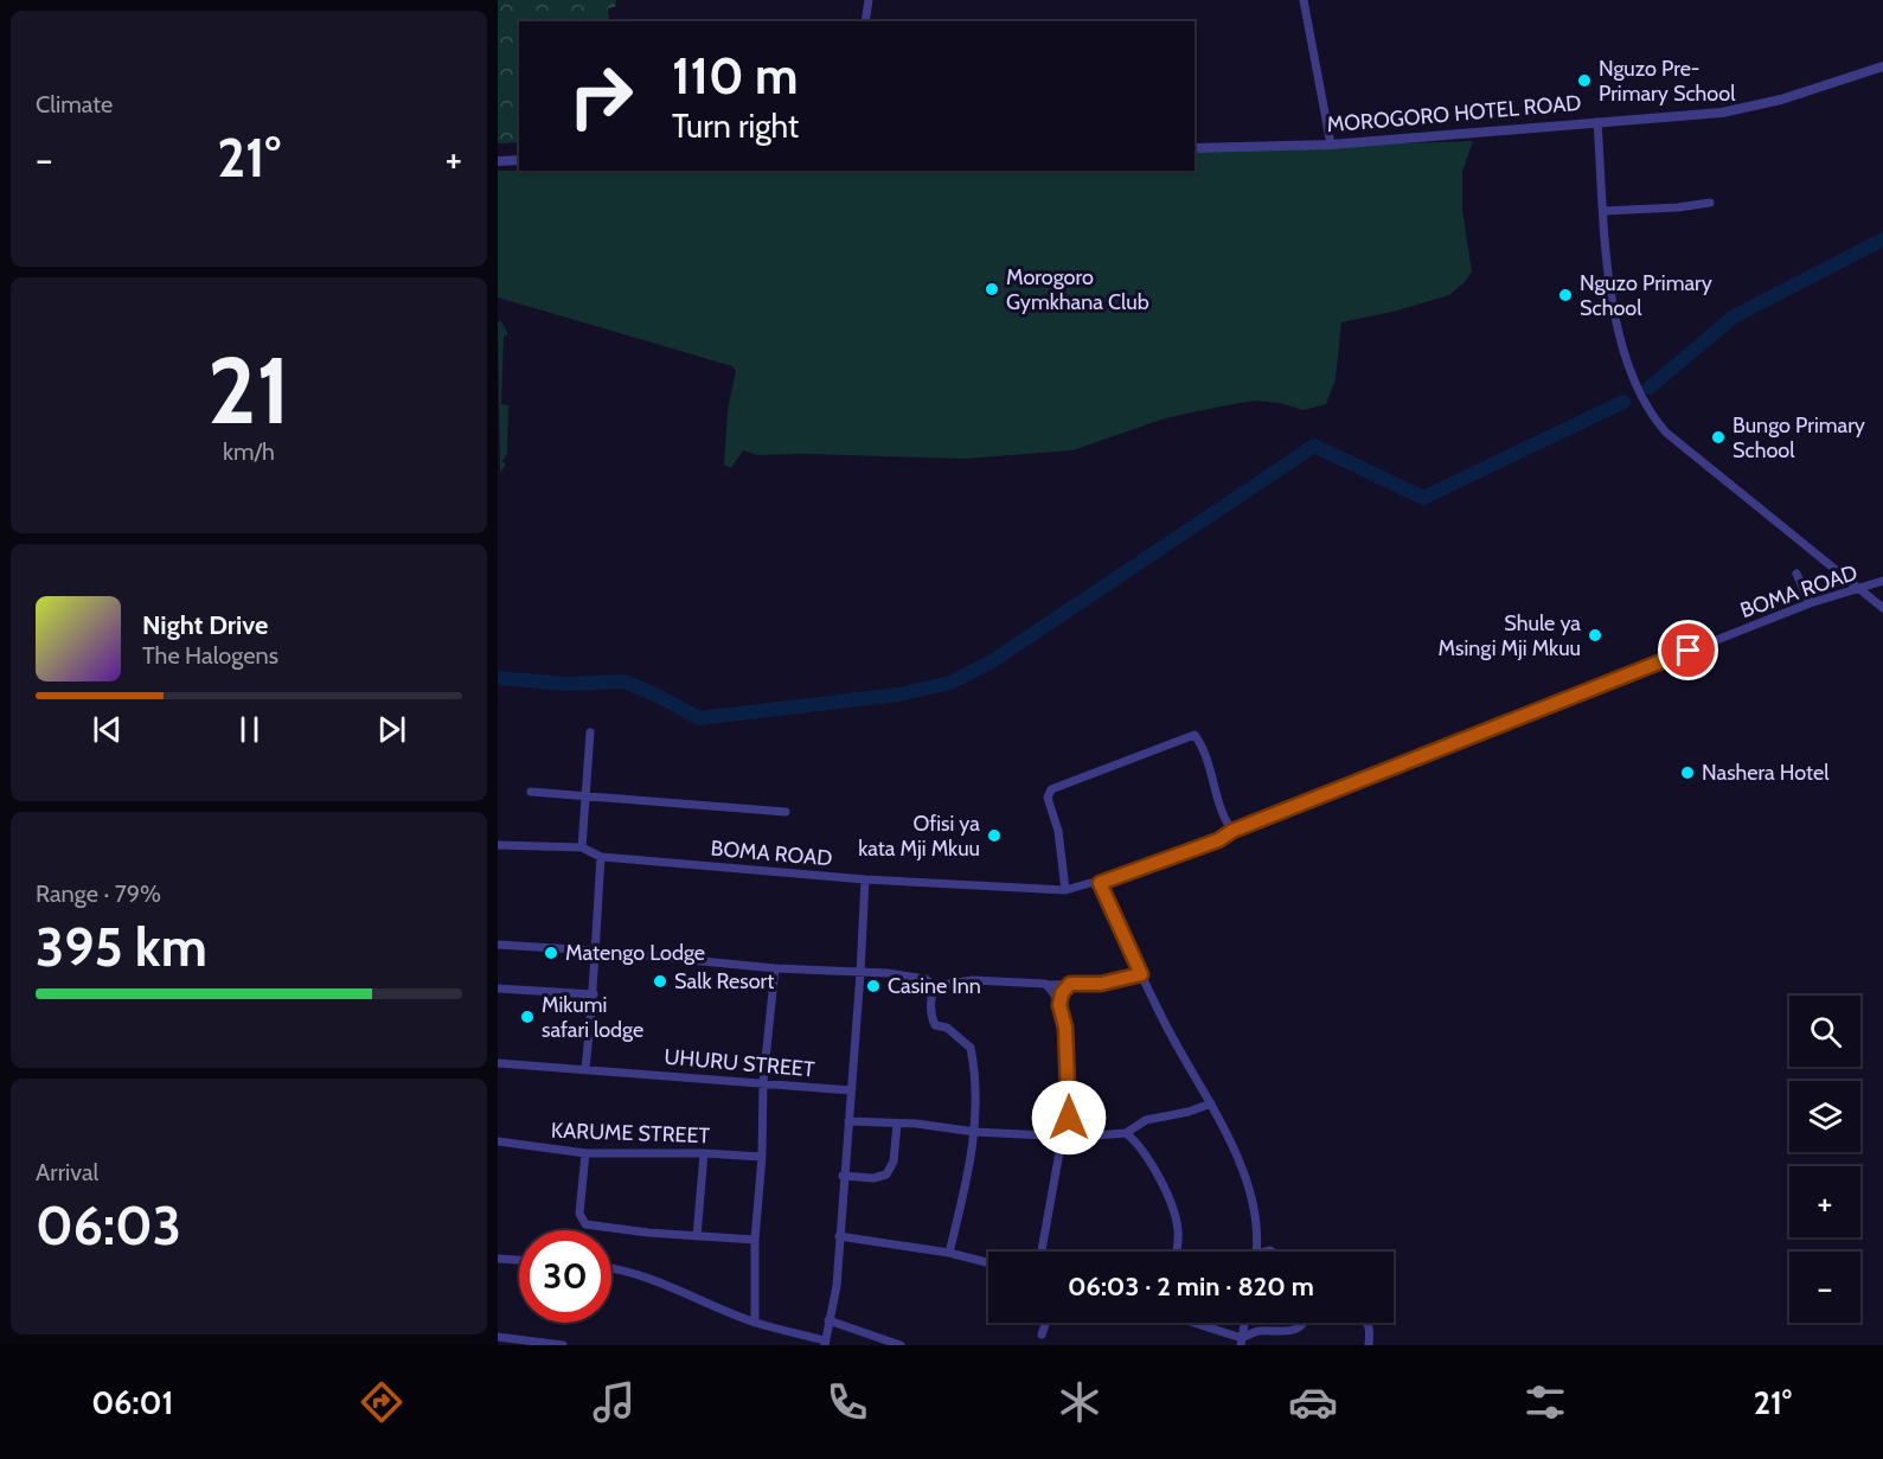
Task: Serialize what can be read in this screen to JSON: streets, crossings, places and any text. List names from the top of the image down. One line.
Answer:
{"streets":{"street":["MOROGORO HOTEL ROAD","BOMA ROAD","UHURU STREET","KARUME STREET"]},"places":["Nguzo Pre- Primary School","Morogoro Gymkhana Club","Nguzo Primary School","Bungo Primary School","Shule ya Msingi Mji Mkuu","Nashera Hotel","Ofisi ya kata Mji Mkuu","Matengo Lodge","Salk Resort","Casine Inn","Mikumi safari lodge"],"page":{"tile":["Climate",["21","km/h"],["Range · 79%","395 km"],["Arrival","06:03"]],"turn":["110 m","Turn right"],"heat":["−","21°","+"],"song":["Night Drive","The Halogens"],"map_buttons":["+","−"],"limit":"30","trip":"06:03 · 2 min · 820 m","tabs":["06:01","21°"]}}
